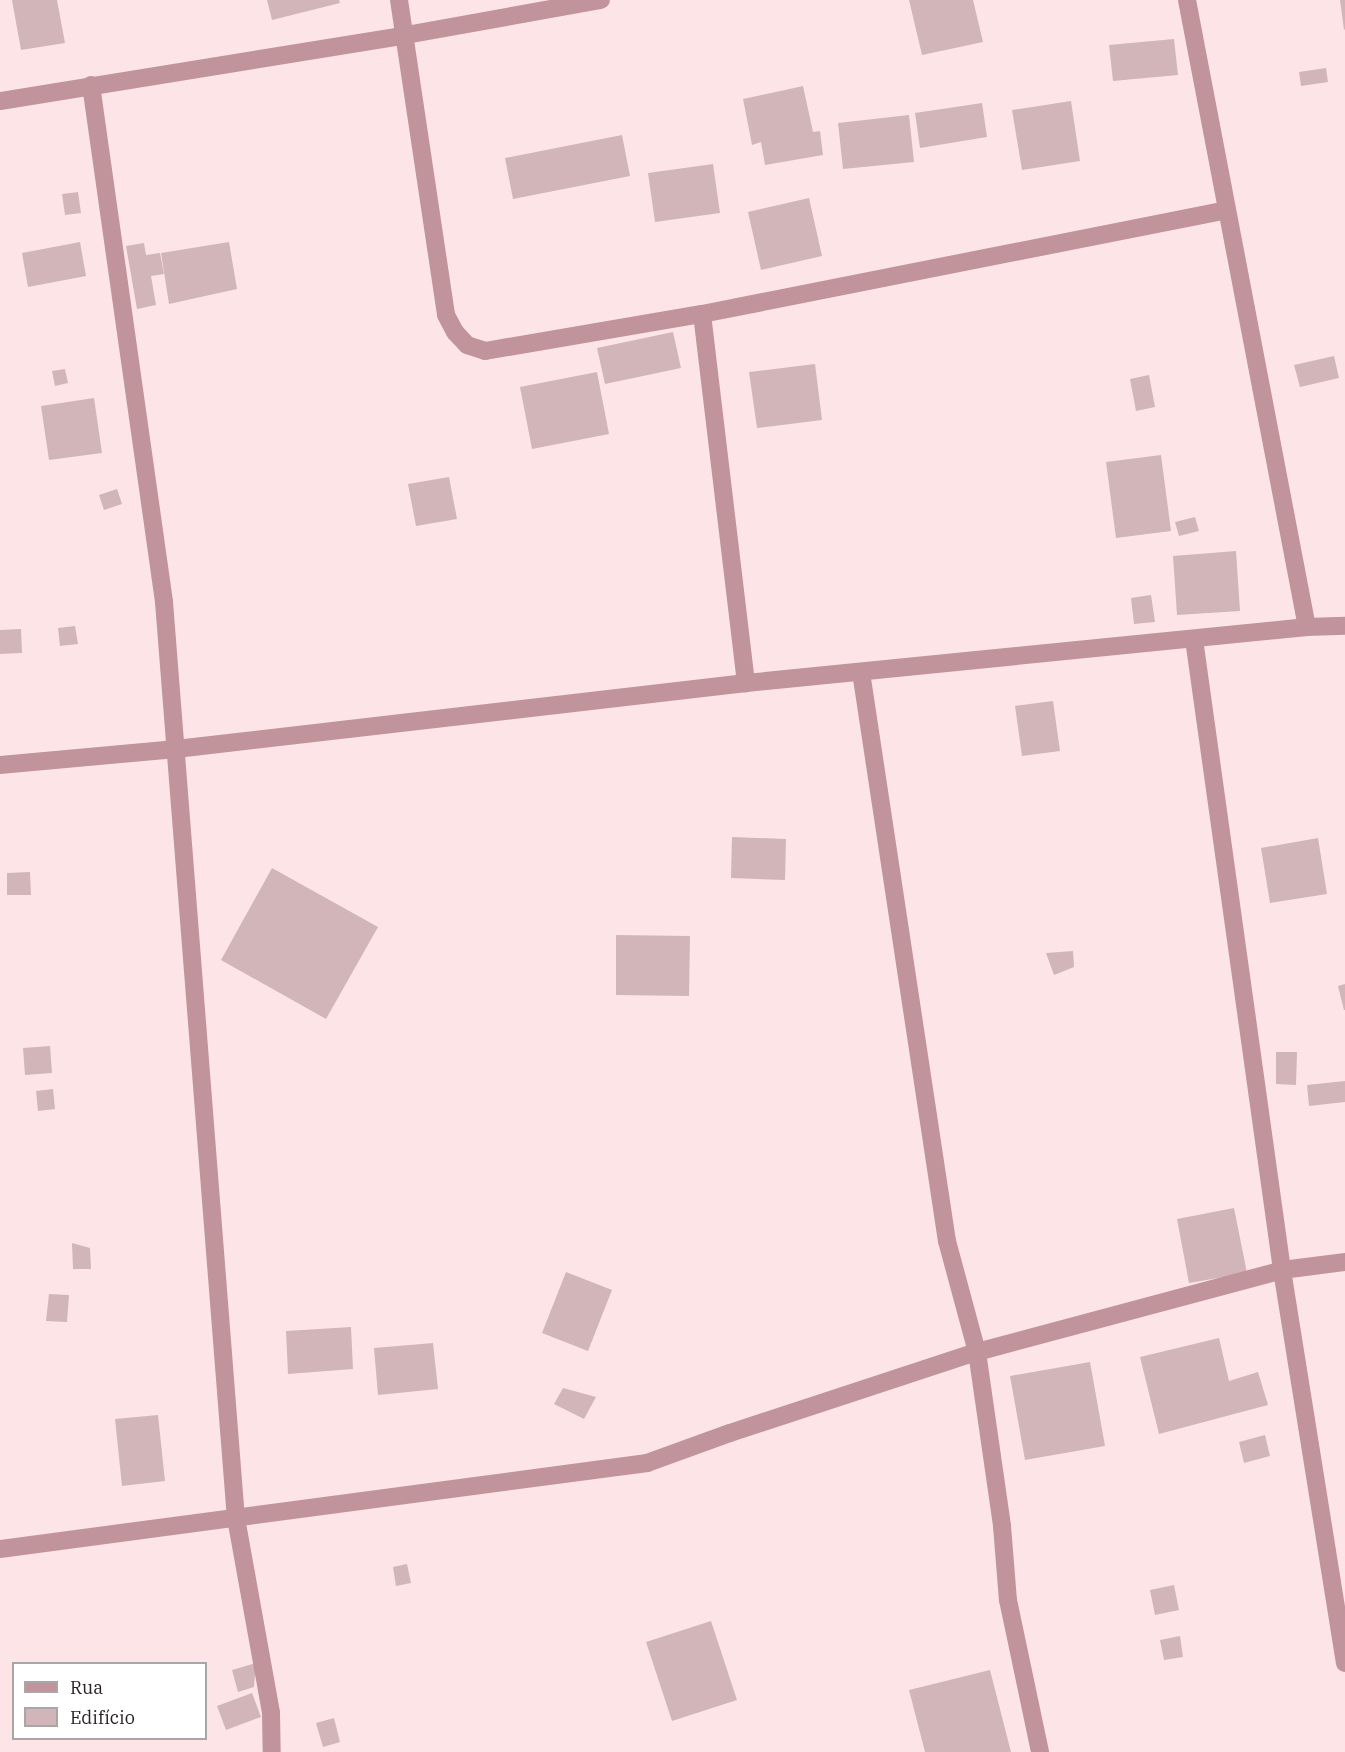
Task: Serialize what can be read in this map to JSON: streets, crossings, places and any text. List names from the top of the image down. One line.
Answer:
{"legend":["Rua","Edifício"]}
